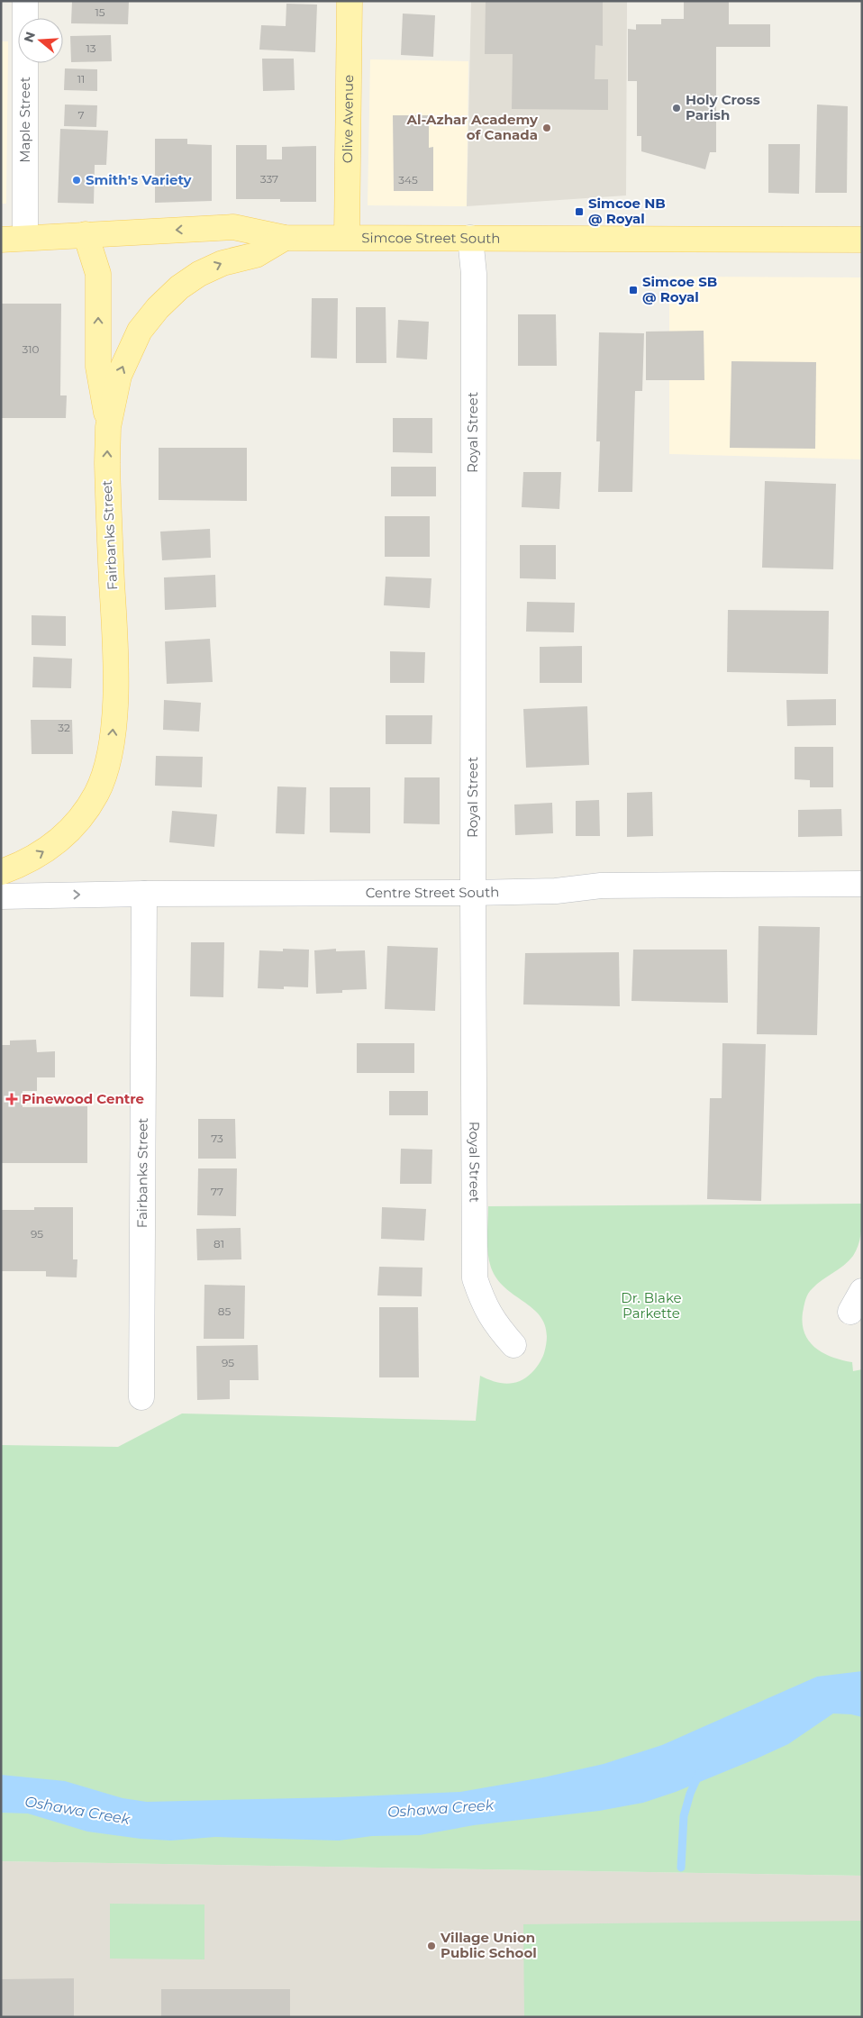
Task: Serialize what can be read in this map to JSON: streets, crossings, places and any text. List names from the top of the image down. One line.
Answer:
{"streets":{"main road":["Olive Avenue","Simcoe Street South","Fairbanks Street"],"street":["Maple Street","Royal Street","Centre Street South"]},"crossings":[["Olive Avenue","Simcoe Street South"],["Maple Street","Simcoe Street South"],["Simcoe Street South","Royal Street"],["Simcoe Street South","Fairbanks Street"],["Royal Street","Centre Street South"],["Fairbanks Street","Centre Street South"]],"one_way":["Fairbanks Street"],"water":["Oshawa Creek"],"parks":["Dr. Blake Parkette"],"places":{"other":["Holy Cross Parish","Al-Azhar Academy of Canada","Smith's Variety","Village Union Public School"],"transit":["Simcoe NB @ Royal","Simcoe SB @ Royal"],"health":["Pinewood Centre"]},"house_numbers":["15","13","11","7","337","345","310","32","73","77","95","81","85","95"],"north":"left"}
